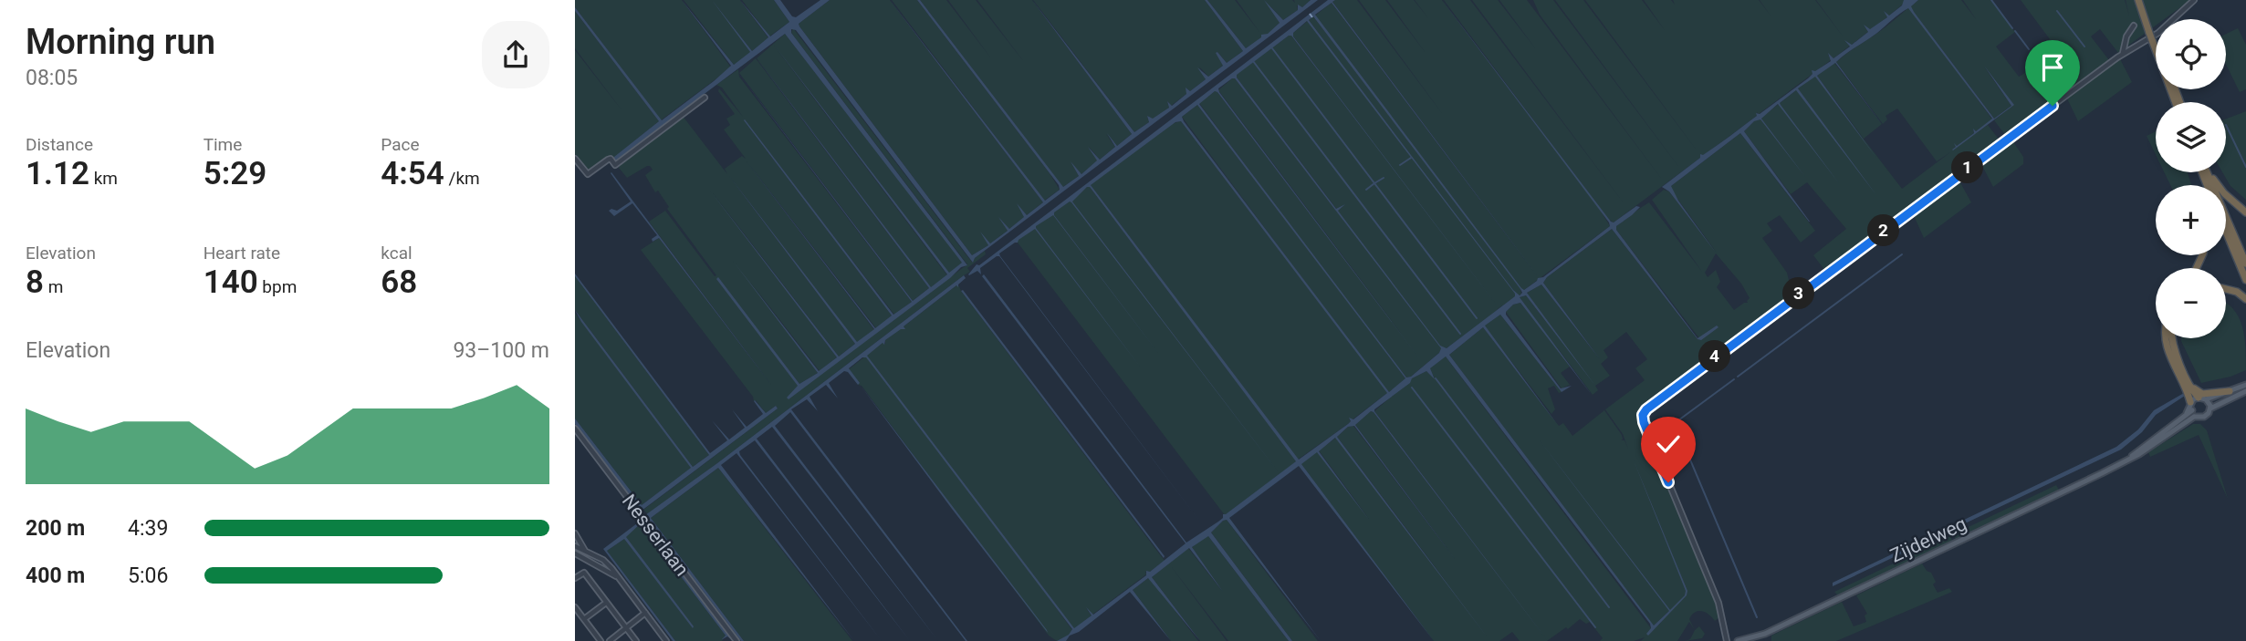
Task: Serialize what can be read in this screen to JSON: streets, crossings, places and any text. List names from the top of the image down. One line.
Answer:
{"streets":{"main road":["Zijdelweg"],"street":["Nesserlaan"]},"page":{"heading":["Morning run","08:05"],"map_buttons":["+","−"],"stats":[["Distance","1.12 km"],["Time","5:29"],["Pace","4:54 /km"],["Elevation","8 m"],["Heart rate","140 bpm"],["kcal","68"]],"pins":["1","2","3","4"],"chart":["Elevation","93–100 m"],"list":[{"name":"200 m","note":"4:39"},{"name":"400 m","note":"5:06"}]}}
